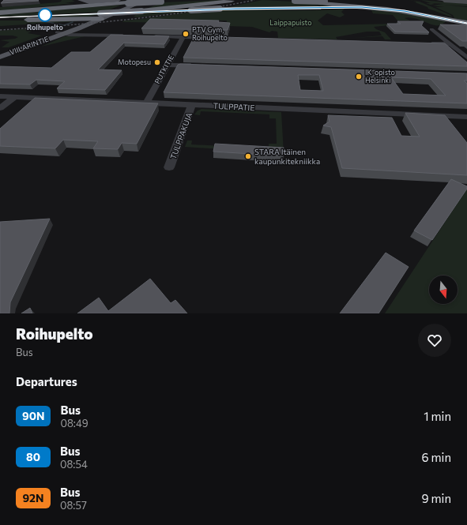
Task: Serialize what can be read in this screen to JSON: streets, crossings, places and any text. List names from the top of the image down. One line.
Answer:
{"streets":{"main road":["VIILARINTIE"],"street":["PUTKITIE","TULPPATIE","TULPPAKUJA"]},"crossings":[["PUTKITIE","TULPPATIE"],["TULPPATIE","TULPPAKUJA"]],"parks":["Laippapuisto"],"places":["Roihupelto","PTV Gym, Roihupelto","Motopesu","IK-opisto Helsinki","STARA Itäinen kaupunkitekniikka"],"lines":["bus line 90N"],"north":"bottom","page":{"heading":[["Roihupelto","Bus"],"Departures"],"list":[{"mark":"90N","name":"Bus","note":"08:49","value":"1 min"},{"mark":"80","name":"Bus","note":"08:54","value":"6 min"},{"mark":"92N","name":"Bus","note":"08:57","value":"9 min"}]}}
